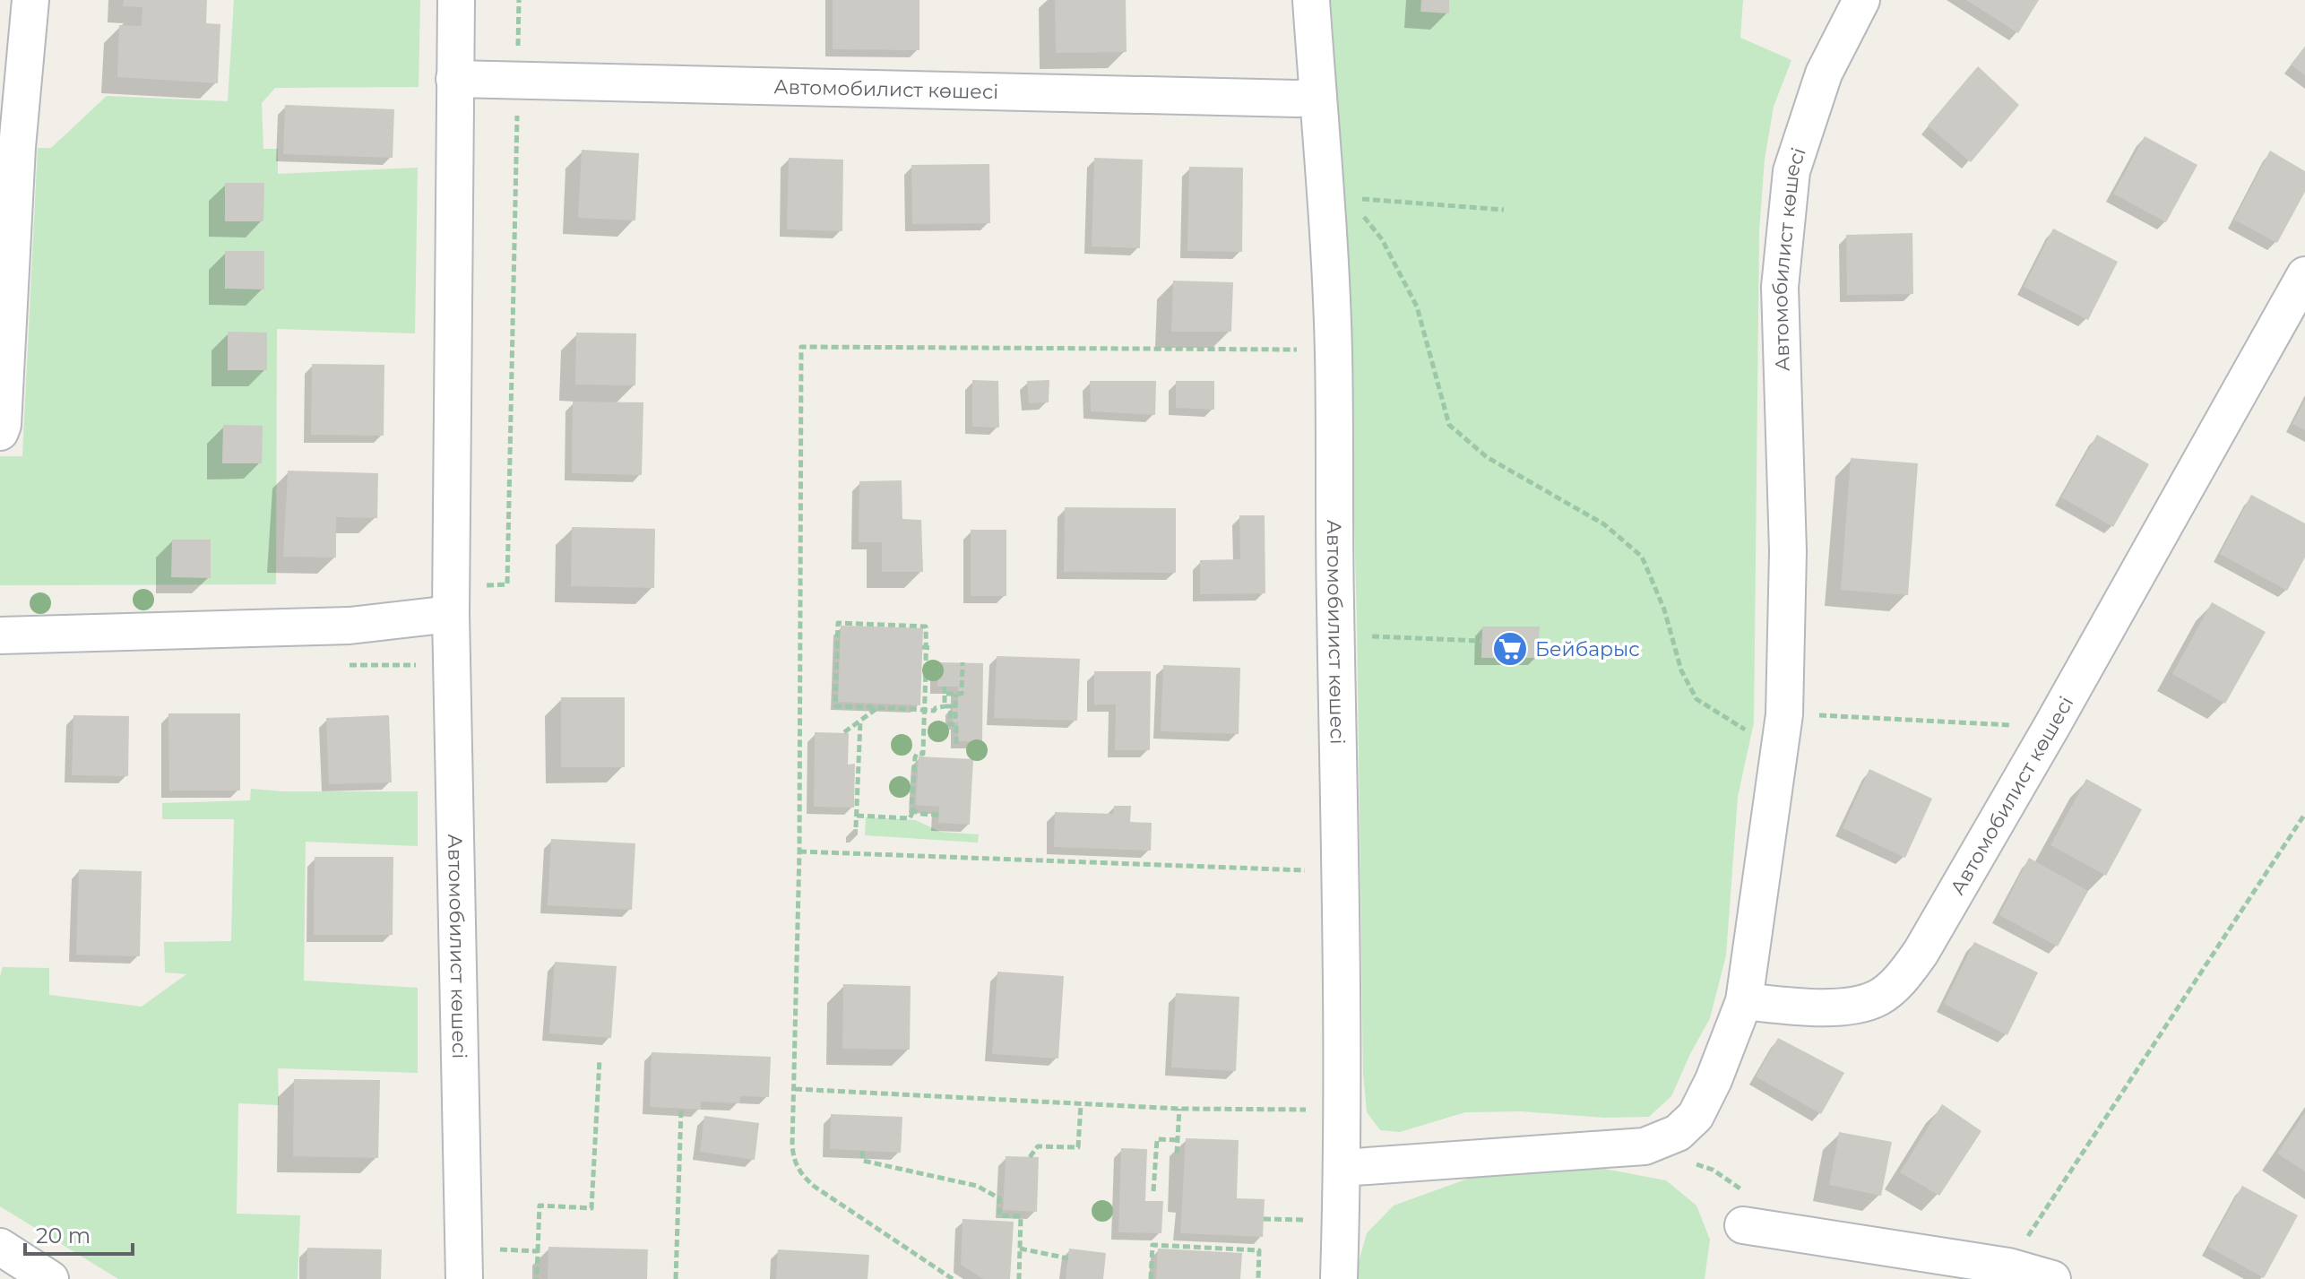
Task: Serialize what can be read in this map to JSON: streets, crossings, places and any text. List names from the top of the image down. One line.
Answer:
{"streets":{"street":["Автомобилист көшесі"]},"places":{"supermarket":["Бейбарыс"]},"scale_bar":"20 m"}
